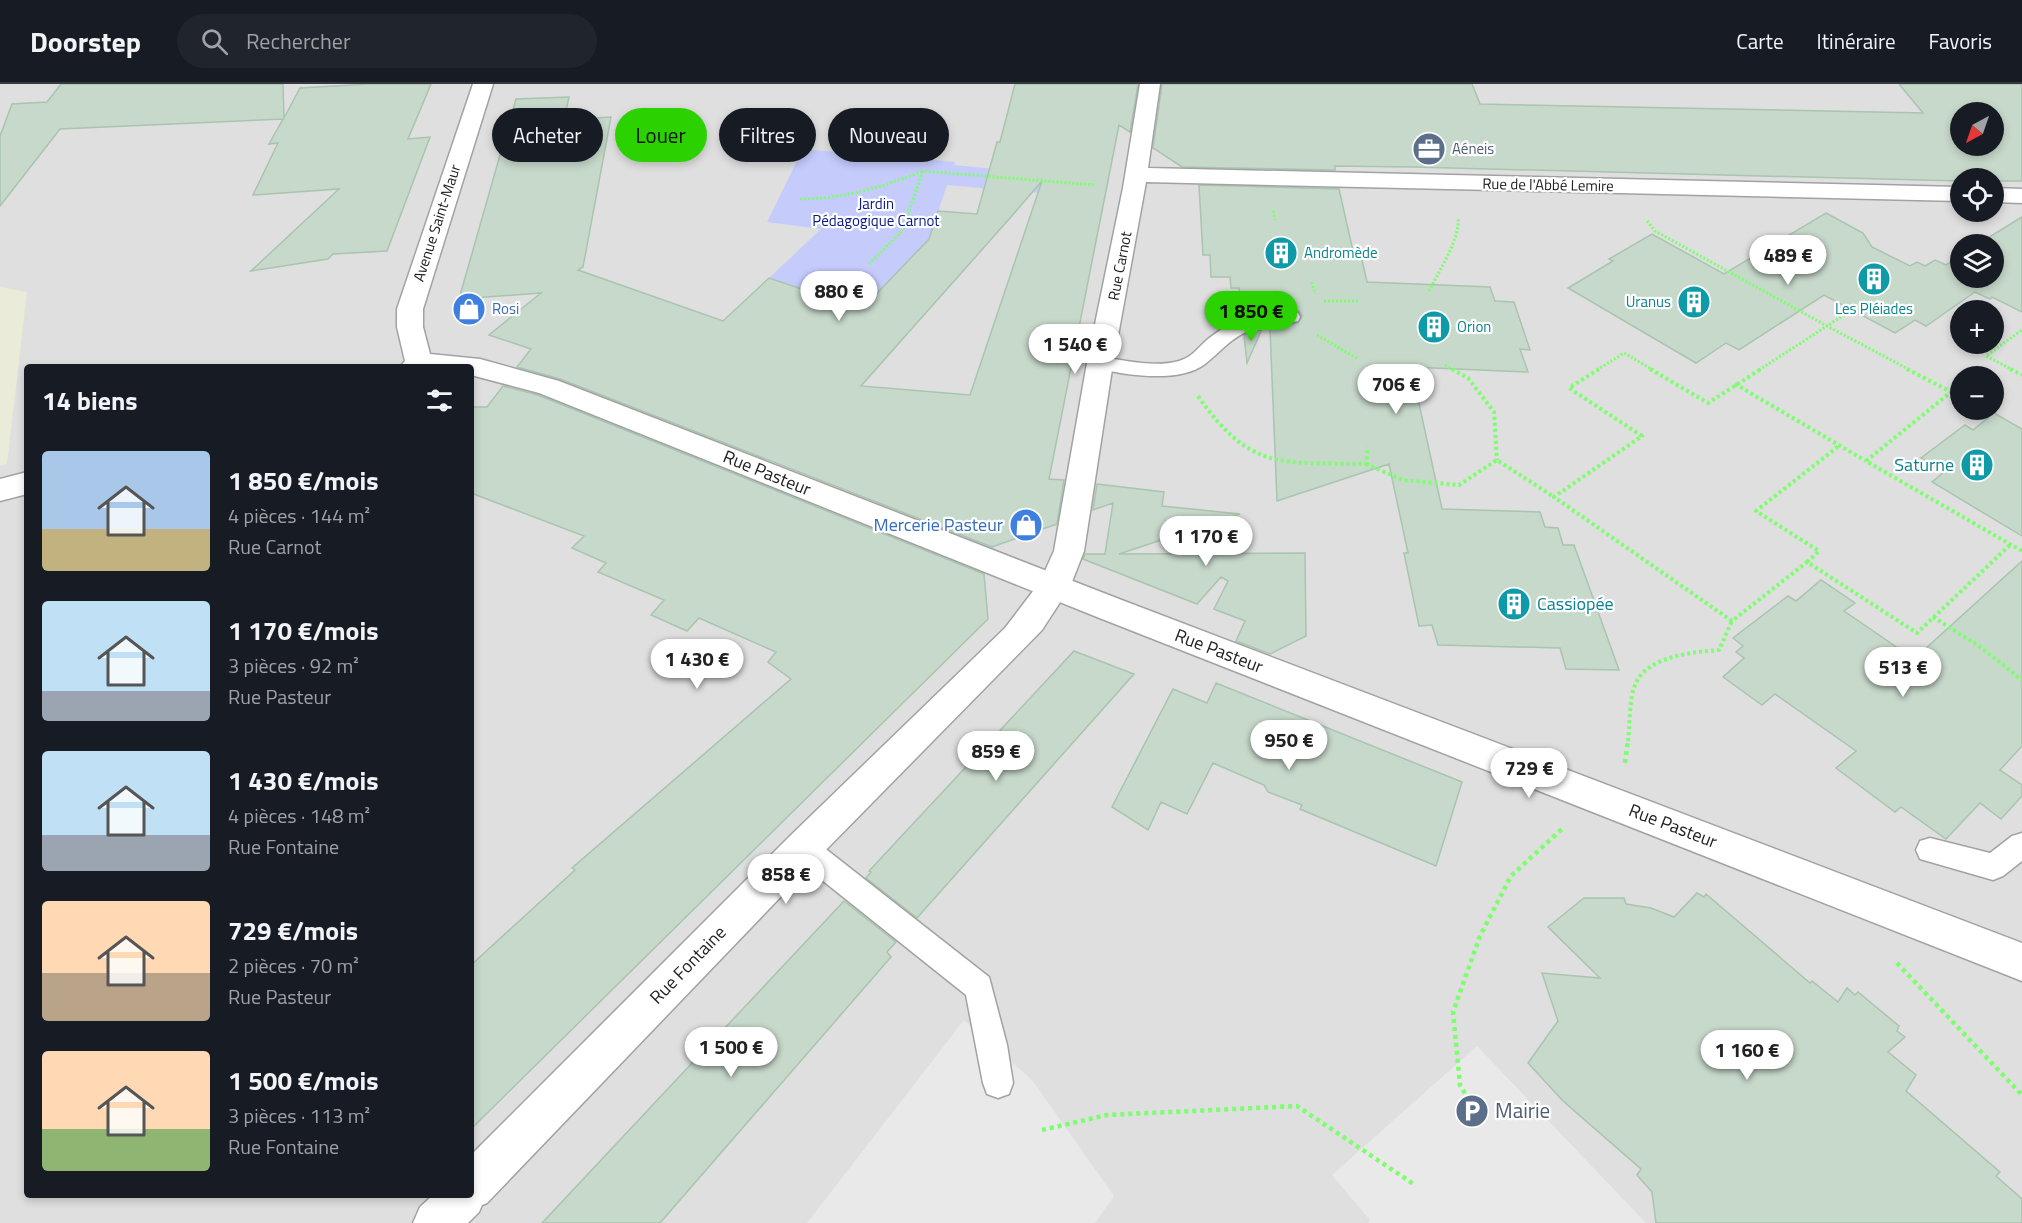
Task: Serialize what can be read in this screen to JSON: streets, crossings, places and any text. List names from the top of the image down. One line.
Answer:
{"streets":{"street":["Rue de l'Abbé Lemire","Avenue Saint-Maur","Rue Carnot","Rue Pasteur","Rue Fontaine"]},"crossings":[["Rue de l'Abbé Lemire","Rue Carnot"],["Rue Carnot","Rue Pasteur"],["Rue Carnot","Rue Fontaine"],["Rue Pasteur","Rue Fontaine"]],"parks":["Jardin Pédagogique Carnot"],"places":{"office":["Aéneis"],"building":["Andromède","Les Pléiades","Uranus","Orion","Saturne","Cassiopée"],"shop":["Rosi","Mercerie Pasteur"],"parking":["Mairie"]},"north":"bottom left","page":{"header":"Doorstep","search":"Rechercher","nav":["Carte","Itinéraire","Favoris"],"map_buttons":["+","−"],"chip":["Acheter","Louer","Filtres","Nouveau"],"price":["489 €","880 €","1 850 €","1 540 €","706 €","1 170 €","1 430 €","513 €","950 €","859 €","729 €","858 €","1 500 €","1 160 €"],"heading":"14 biens","list":[{"name":"1 850 €/mois","note":"4 pièces · 144 m² · Rue Carnot"},{"name":"1 170 €/mois","note":"3 pièces · 92 m² · Rue Pasteur"},{"name":"1 430 €/mois","note":"4 pièces · 148 m² · Rue Fontaine"},{"name":"729 €/mois","note":"2 pièces · 70 m² · Rue Pasteur"},{"name":"1 500 €/mois","note":"3 pièces · 113 m² · Rue Fontaine"}]}}
